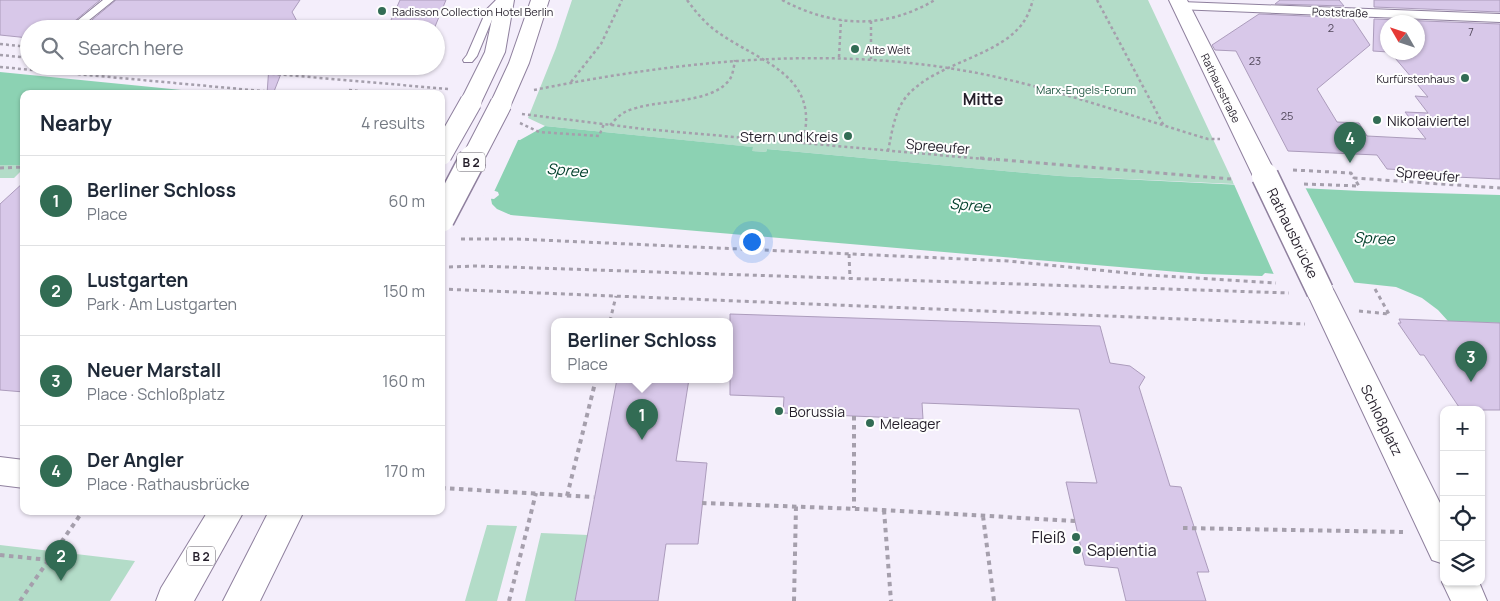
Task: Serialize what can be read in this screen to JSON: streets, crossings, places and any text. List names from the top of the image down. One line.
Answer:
{"streets":{"main road":["Rathausstraße","B 2","Rathausbrücke","Schloßplatz"],"street":["Poststraße"],"path":["Spreeufer"]},"crossings":[["Poststraße","Rathausstraße"],["Rathausstraße","Spreeufer"],["Rathausstraße","Rathausbrücke"],["Spreeufer","B 2"],["Spreeufer","Rathausbrücke"],["Rathausbrücke","Schloßplatz"]],"districts":["Mitte"],"water":["Spree"],"parks":["Marx-Engels-Forum"],"places":["Radisson Collection Hotel Berlin","Alte Welt","Kurfürstenhaus","Nikolaiviertel","Stern und Kreis","Borussia","Meleager","Fleiß","Sapientia"],"house_numbers":["2","7","23","25"],"north":"top left","page":{"search":"Search here","heading":["Nearby","4 results"],"pins":["4","3","1","2"],"list":[{"mark":"1","name":"Berliner Schloss","note":"Place","value":"60 m"},{"mark":"2","name":"Lustgarten","note":"Park · Am Lustgarten","value":"150 m"},{"mark":"3","name":"Neuer Marstall","note":"Place · Schloßplatz","value":"160 m"},{"mark":"4","name":"Der Angler","note":"Place · Rathausbrücke","value":"170 m"}],"popup":["Berliner Schloss","Place"],"map_buttons":["+","−"]}}
